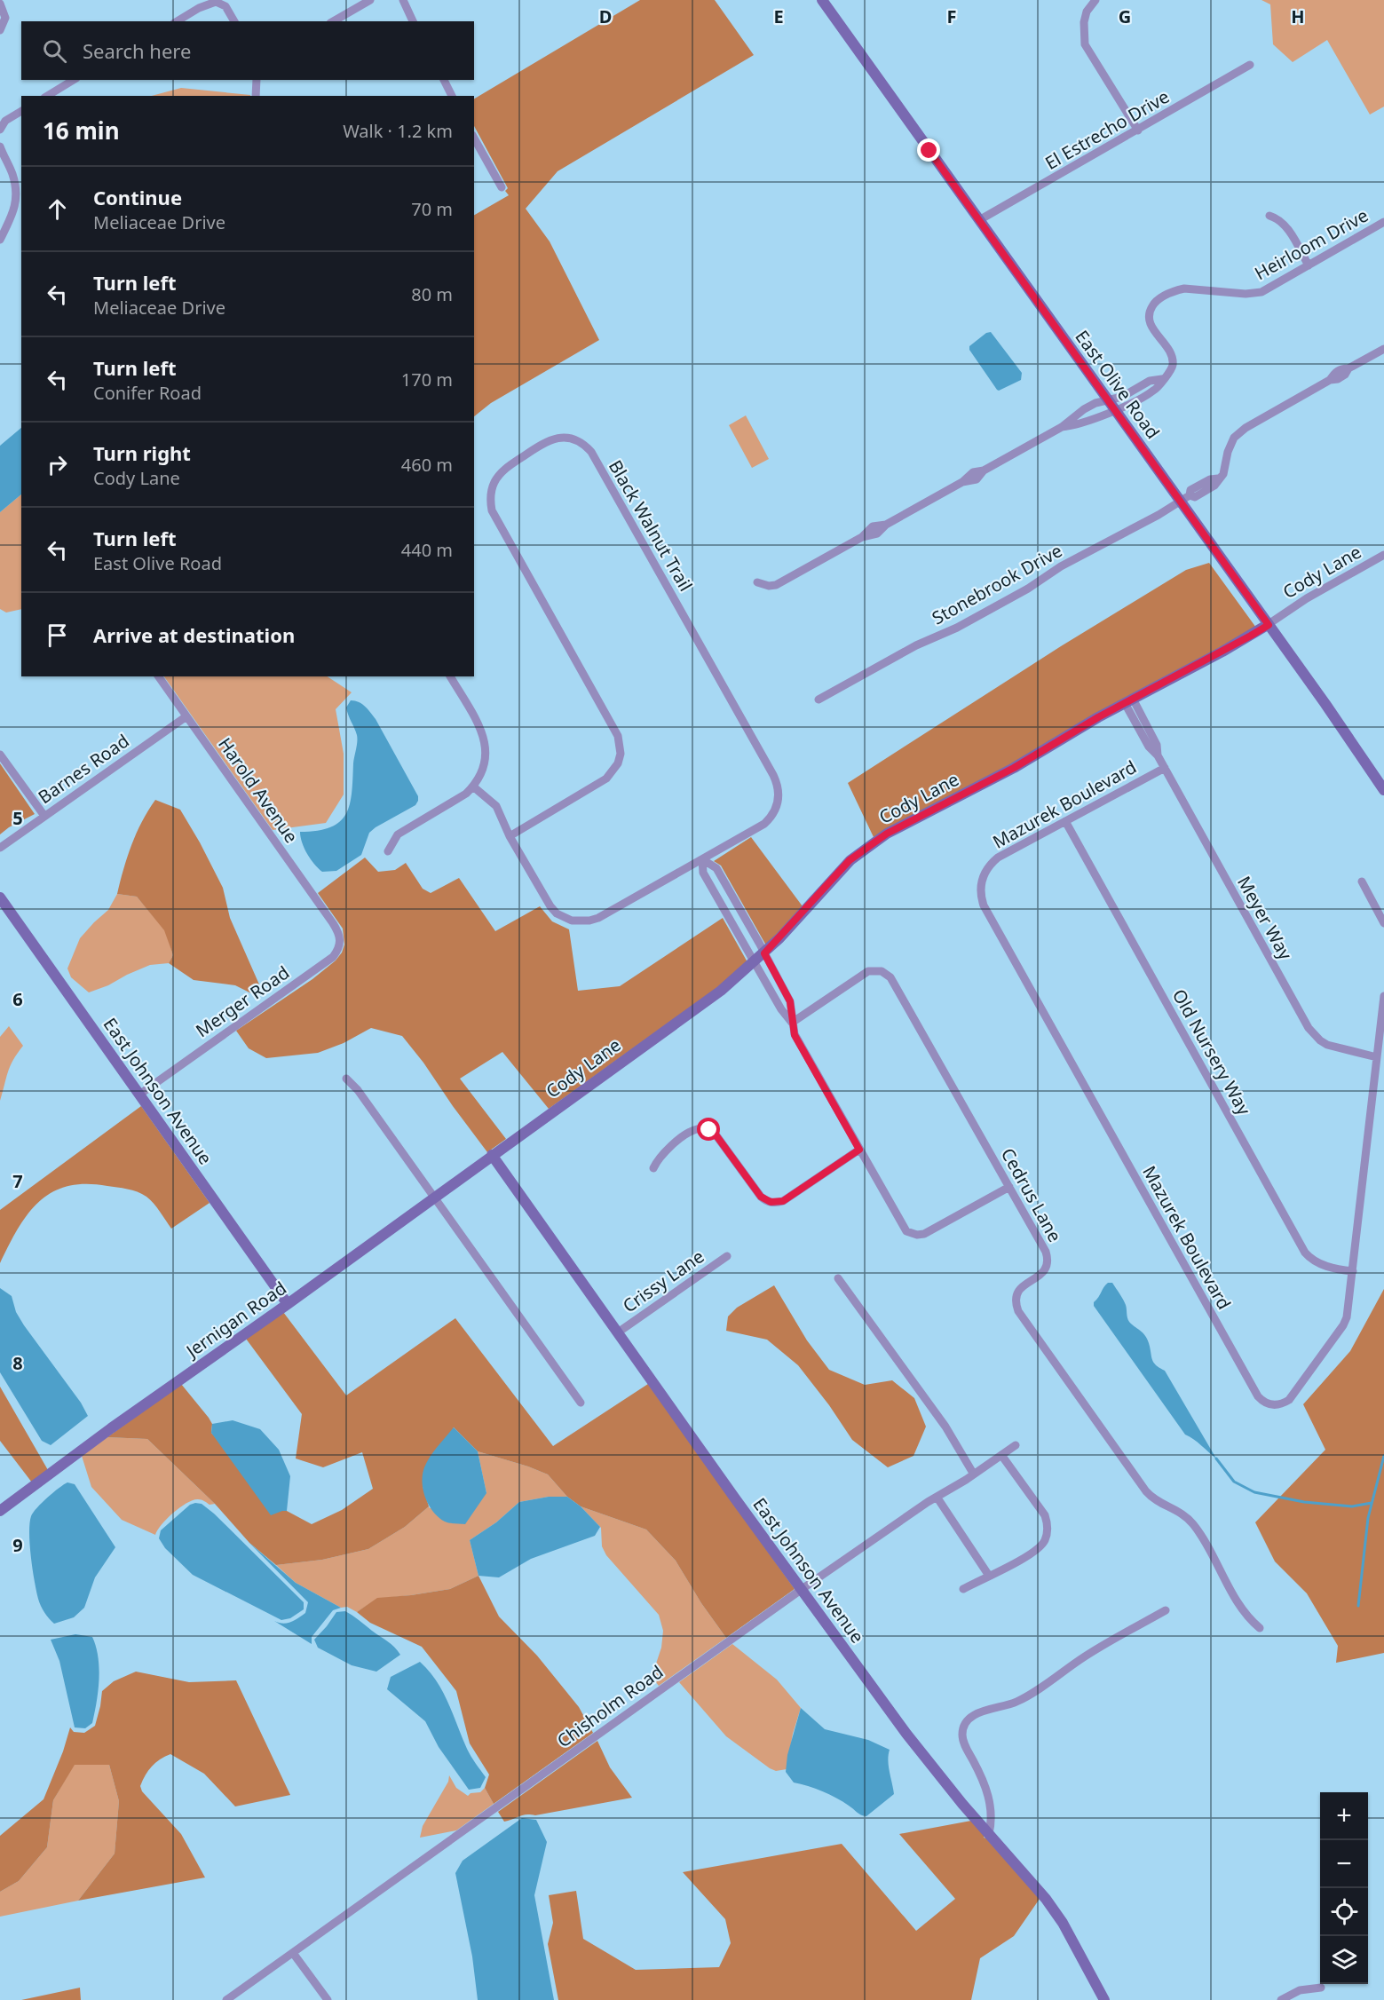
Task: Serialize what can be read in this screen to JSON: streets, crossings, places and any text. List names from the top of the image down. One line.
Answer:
{"streets":{"street":["El Estrecho Drive","Heirloom Drive","East Olive Road","Black Walnut Trail","Cody Lane","Stonebrook Drive","Barnes Road","Harold Avenue","Mazurek Boulevard","Meyer Way","Merger Road","Old Nursery Way","East Johnson Avenue","Cedrus Lane","Crissy Lane","Jernigan Road","Chisholm Road"]},"crossings":[["El Estrecho Drive","East Olive Road"],["Heirloom Drive","East Olive Road"],["East Olive Road","Cody Lane"],["East Olive Road","Stonebrook Drive"],["Cody Lane","Meyer Way"],["Cody Lane","East Johnson Avenue"],["Cody Lane","Jernigan Road"],["Barnes Road","Harold Avenue"],["Harold Avenue","Merger Road"],["Mazurek Boulevard","Meyer Way"],["Mazurek Boulevard","Old Nursery Way"],["Merger Road","East Johnson Avenue"],["East Johnson Avenue","Crissy Lane"],["East Johnson Avenue","Jernigan Road"],["East Johnson Avenue","Chisholm Road"]],"page":{"search":"Search here","heading":["16 min","Walk · 1.2 km"],"list":[["Continue","Meliaceae Drive","70 m"],["Turn left","Meliaceae Drive","80 m"],["Turn left","Conifer Road","170 m"],["Turn right","Cody Lane","460 m"],["Turn left","East Olive Road","440 m"],"Arrive at destination"],"map_buttons":["+","−"]},"grid":{"columns":["D","E","F","G","H"],"rows":["5","6","7","8","9"]}}
